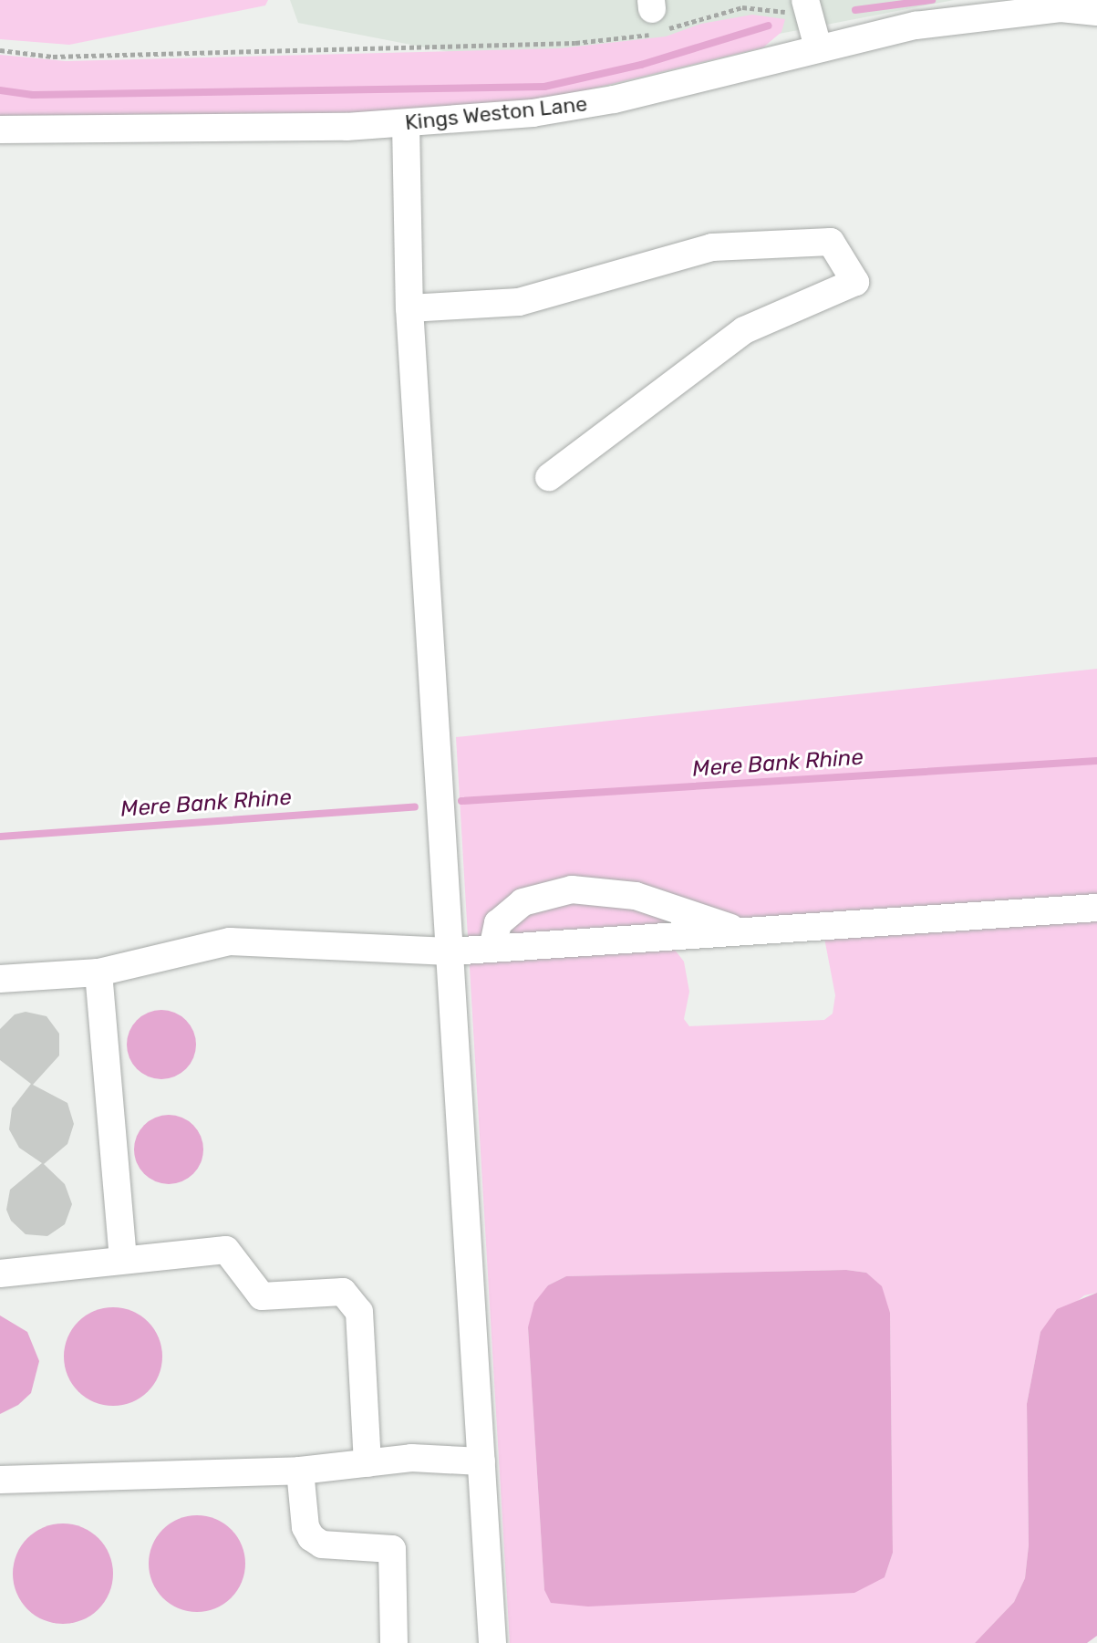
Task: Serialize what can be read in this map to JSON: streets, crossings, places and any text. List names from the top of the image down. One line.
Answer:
{"streets":{"street":["Kings Weston Lane"]},"water":["Mere Bank Rhine"]}
